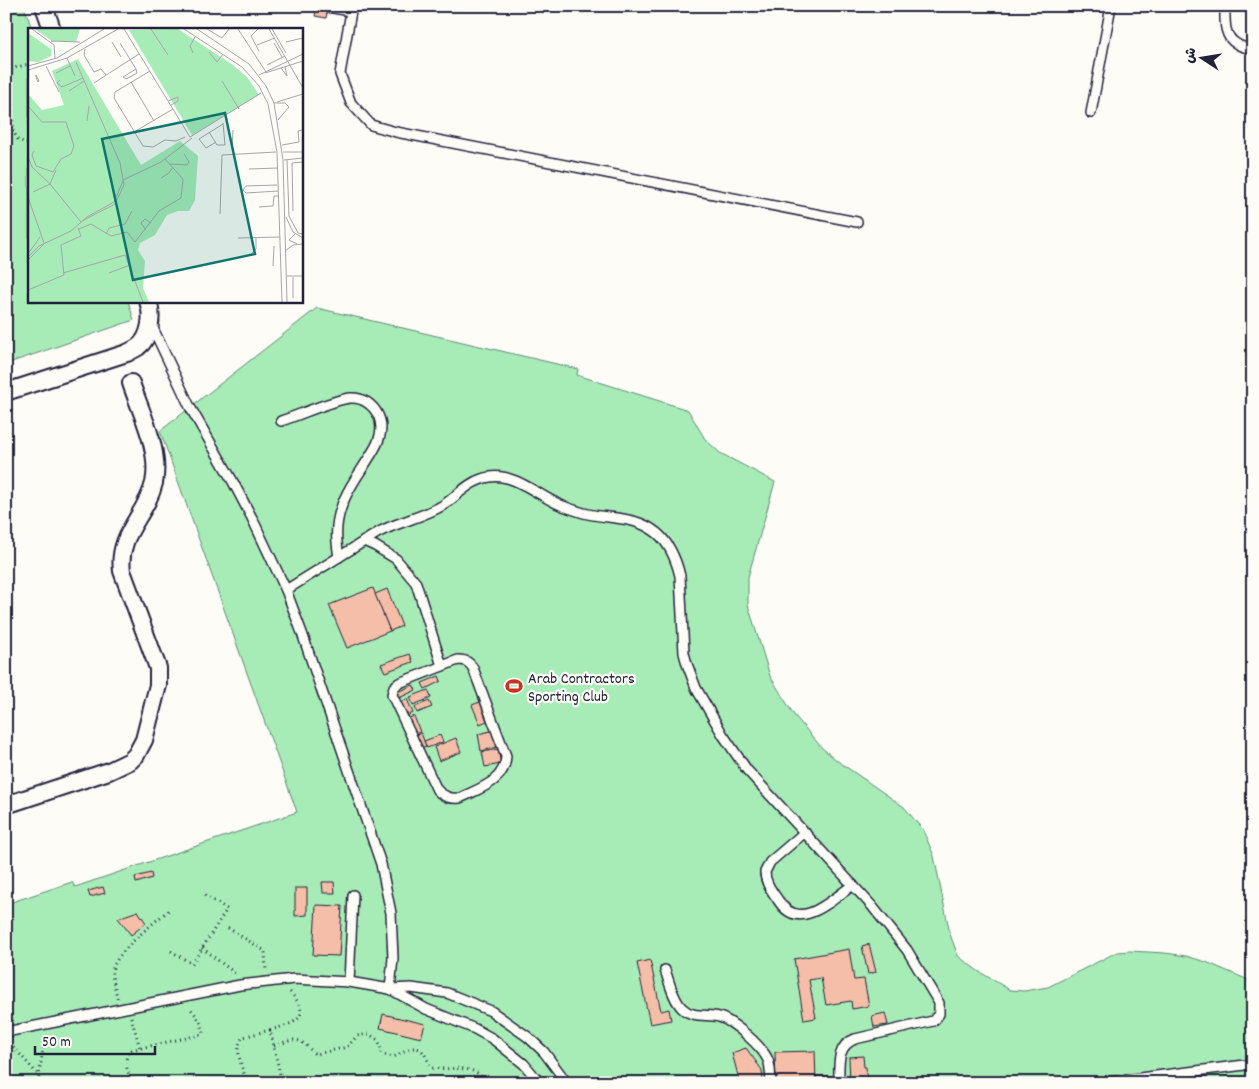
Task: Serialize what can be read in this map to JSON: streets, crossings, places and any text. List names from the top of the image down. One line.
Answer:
{"places":{"sports":["Arab Contractors Sporting Club"]},"scale_bar":"50 m","north":"left"}
